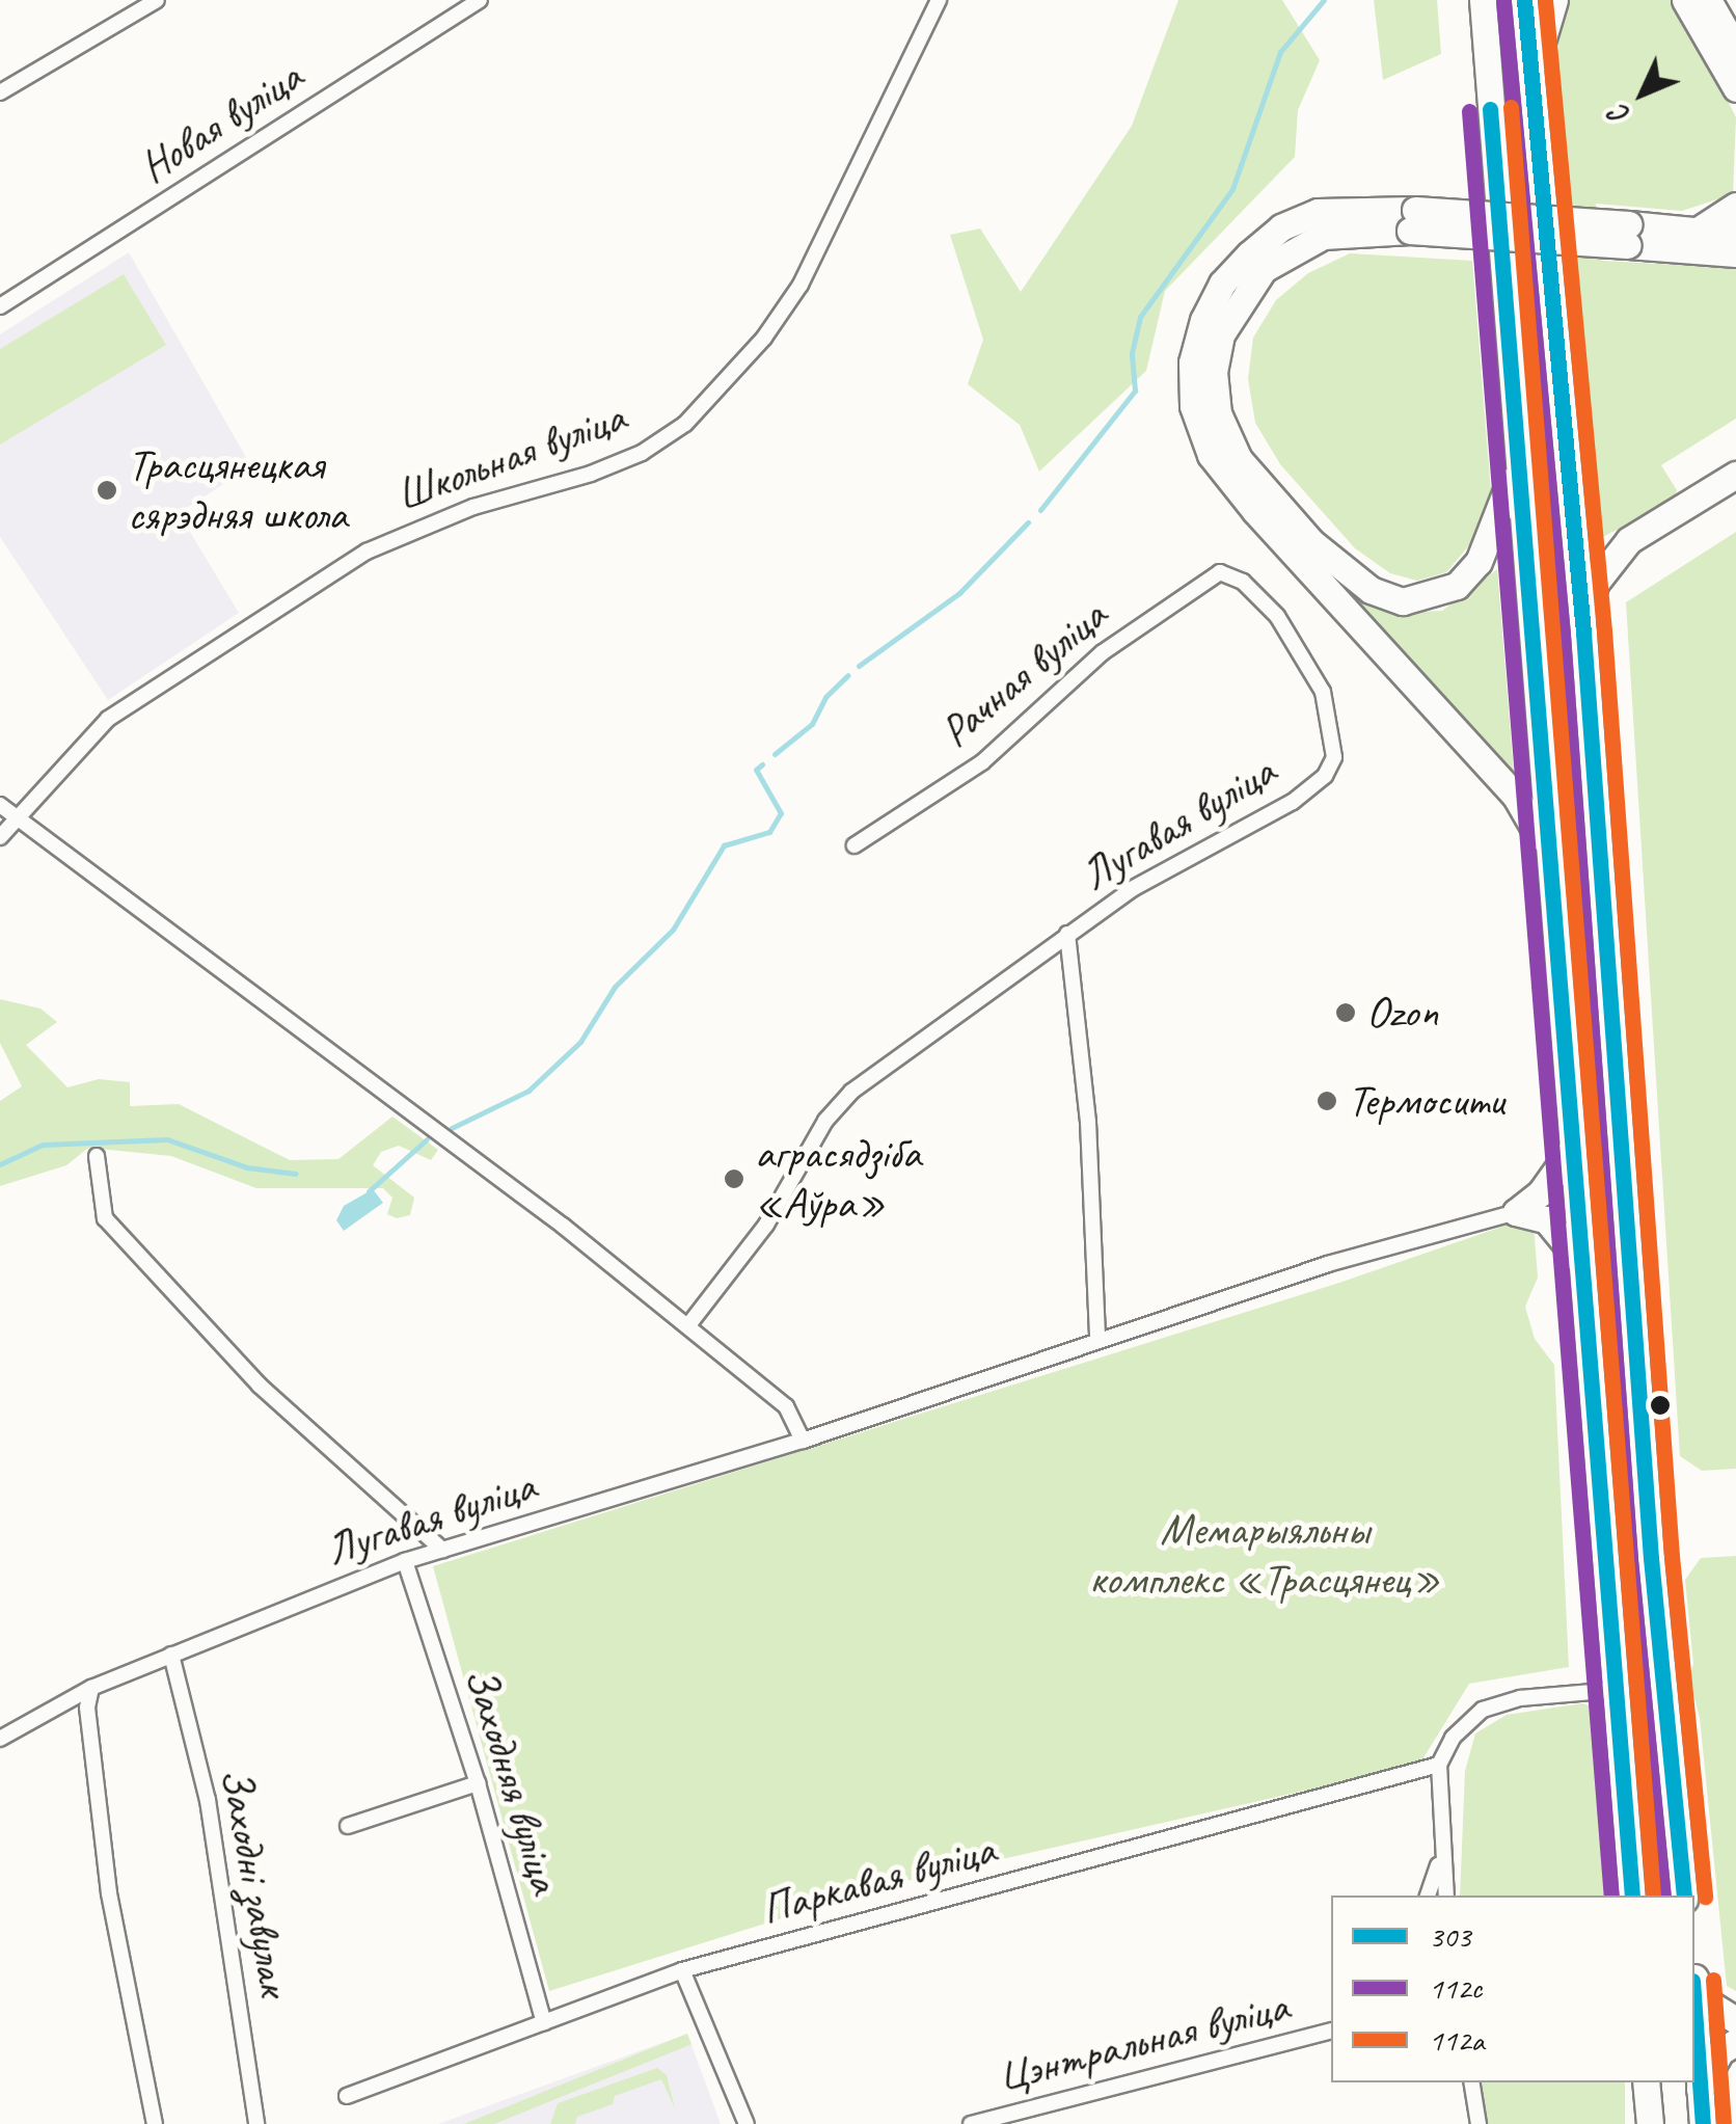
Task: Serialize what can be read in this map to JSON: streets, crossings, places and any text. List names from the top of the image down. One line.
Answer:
{"streets":{"street":["Новая вуліца","Школьная вуліца","Рачная вуліца","Лугавая вуліца","Заходняя вуліца","Паркавая вуліца","Заходні завулак","Цэнтральная вуліца"]},"crossings":[["Рачная вуліца","Лугавая вуліца"],["Лугавая вуліца","Заходняя вуліца"],["Лугавая вуліца","Заходні завулак"],["Заходняя вуліца","Паркавая вуліца"]],"parks":["Мемарыяльны комплекс «Трасцянец»"],"places":["Трасцянецкая сярэдняя школа","Ozon","Термосити","аграсядзіба «Аўра»"],"lines":["transit line 303","transit line 112а","transit line 112с"],"legend":["303","112с","112а"],"north":"bottom left"}
